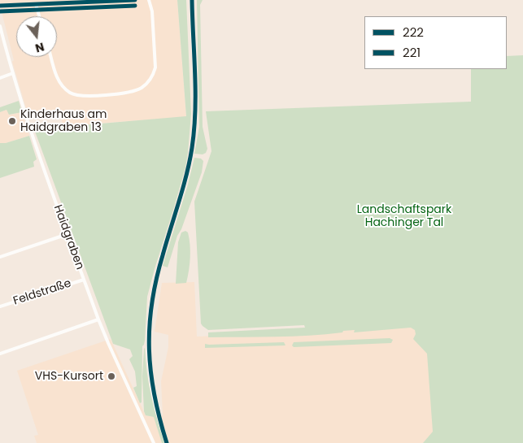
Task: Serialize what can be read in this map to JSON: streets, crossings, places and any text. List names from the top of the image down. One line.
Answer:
{"streets":{"street":["Haidgraben","Feldstraße"]},"crossings":[["Haidgraben","Feldstraße"]],"parks":["Landschaftspark Hachinger Tal"],"places":["Kinderhaus am Haidgraben 13","VHS-Kursort"],"lines":["transit line 222","transit line 221"],"legend":["222","221"],"north":"bottom"}
